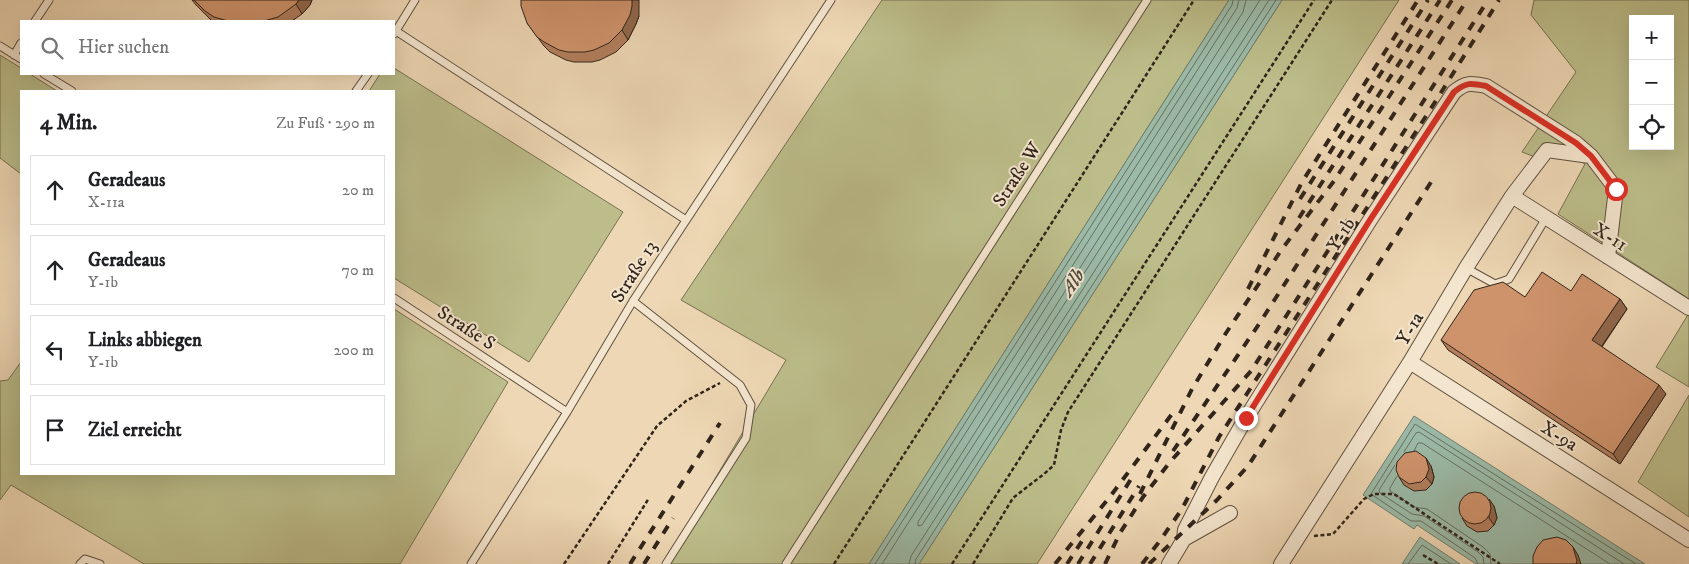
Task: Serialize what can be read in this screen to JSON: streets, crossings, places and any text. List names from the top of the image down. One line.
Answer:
{"streets":{"street":["Y-1b","X-11","Y-1a","X-9a"],"lane":["Straße W","Straße 13","Straße S"]},"crossings":[["Y-1b","X-11"],["Y-1b","Y-1a"],["X-11","Y-1a"],["Straße 13","Straße S"],["Y-1a","X-9a"]],"water":["Alb"],"page":{"map_buttons":["+","−"],"search":"Hier suchen","heading":["4 Min.","Zu Fuß · 290 m"],"list":[["Geradeaus","X-11a","20 m"],["Geradeaus","Y-1b","70 m"],["Links abbiegen","Y-1b","200 m"],"Ziel erreicht"]}}
